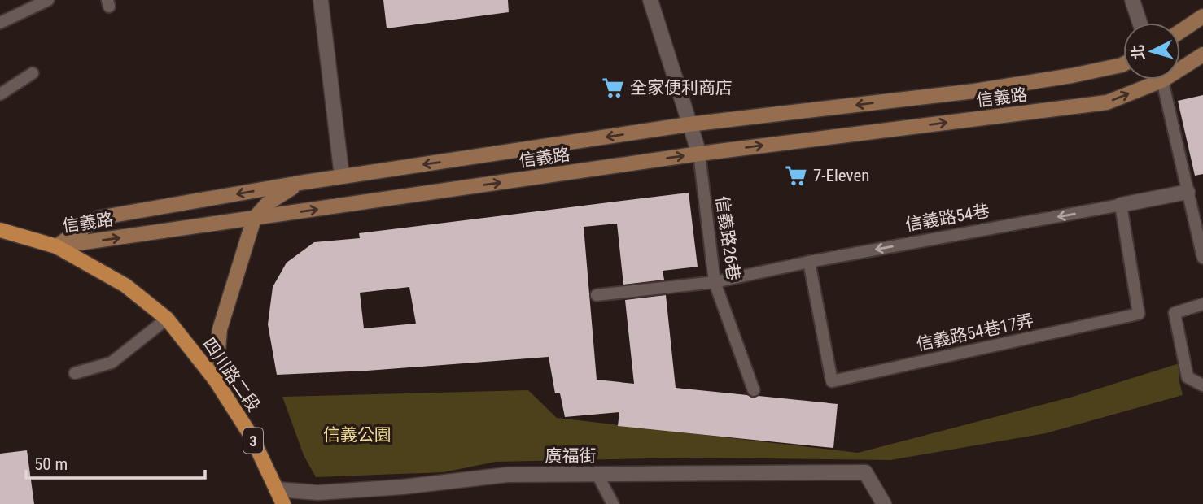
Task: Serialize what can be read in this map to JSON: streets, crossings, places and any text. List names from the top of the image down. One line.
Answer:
{"streets":{"main road":["四川路二段","3"],"street":["信義路","信義路54巷","廣福街"],"lane":["信義路26巷","信義路54巷17弄"]},"crossings":[["信義路","信義路26巷"],["信義路","四川路二段"],["信義路","3"],["信義路54巷","信義路26巷"],["信義路54巷","信義路54巷17弄"],["四川路二段","3"],["四川路二段","廣福街"]],"one_way":["信義路54巷"],"parks":["信義公園"],"places":{"supermarket":["全家便利商店","7-Eleven"]},"scale_bar":"50 m","north":"left"}
